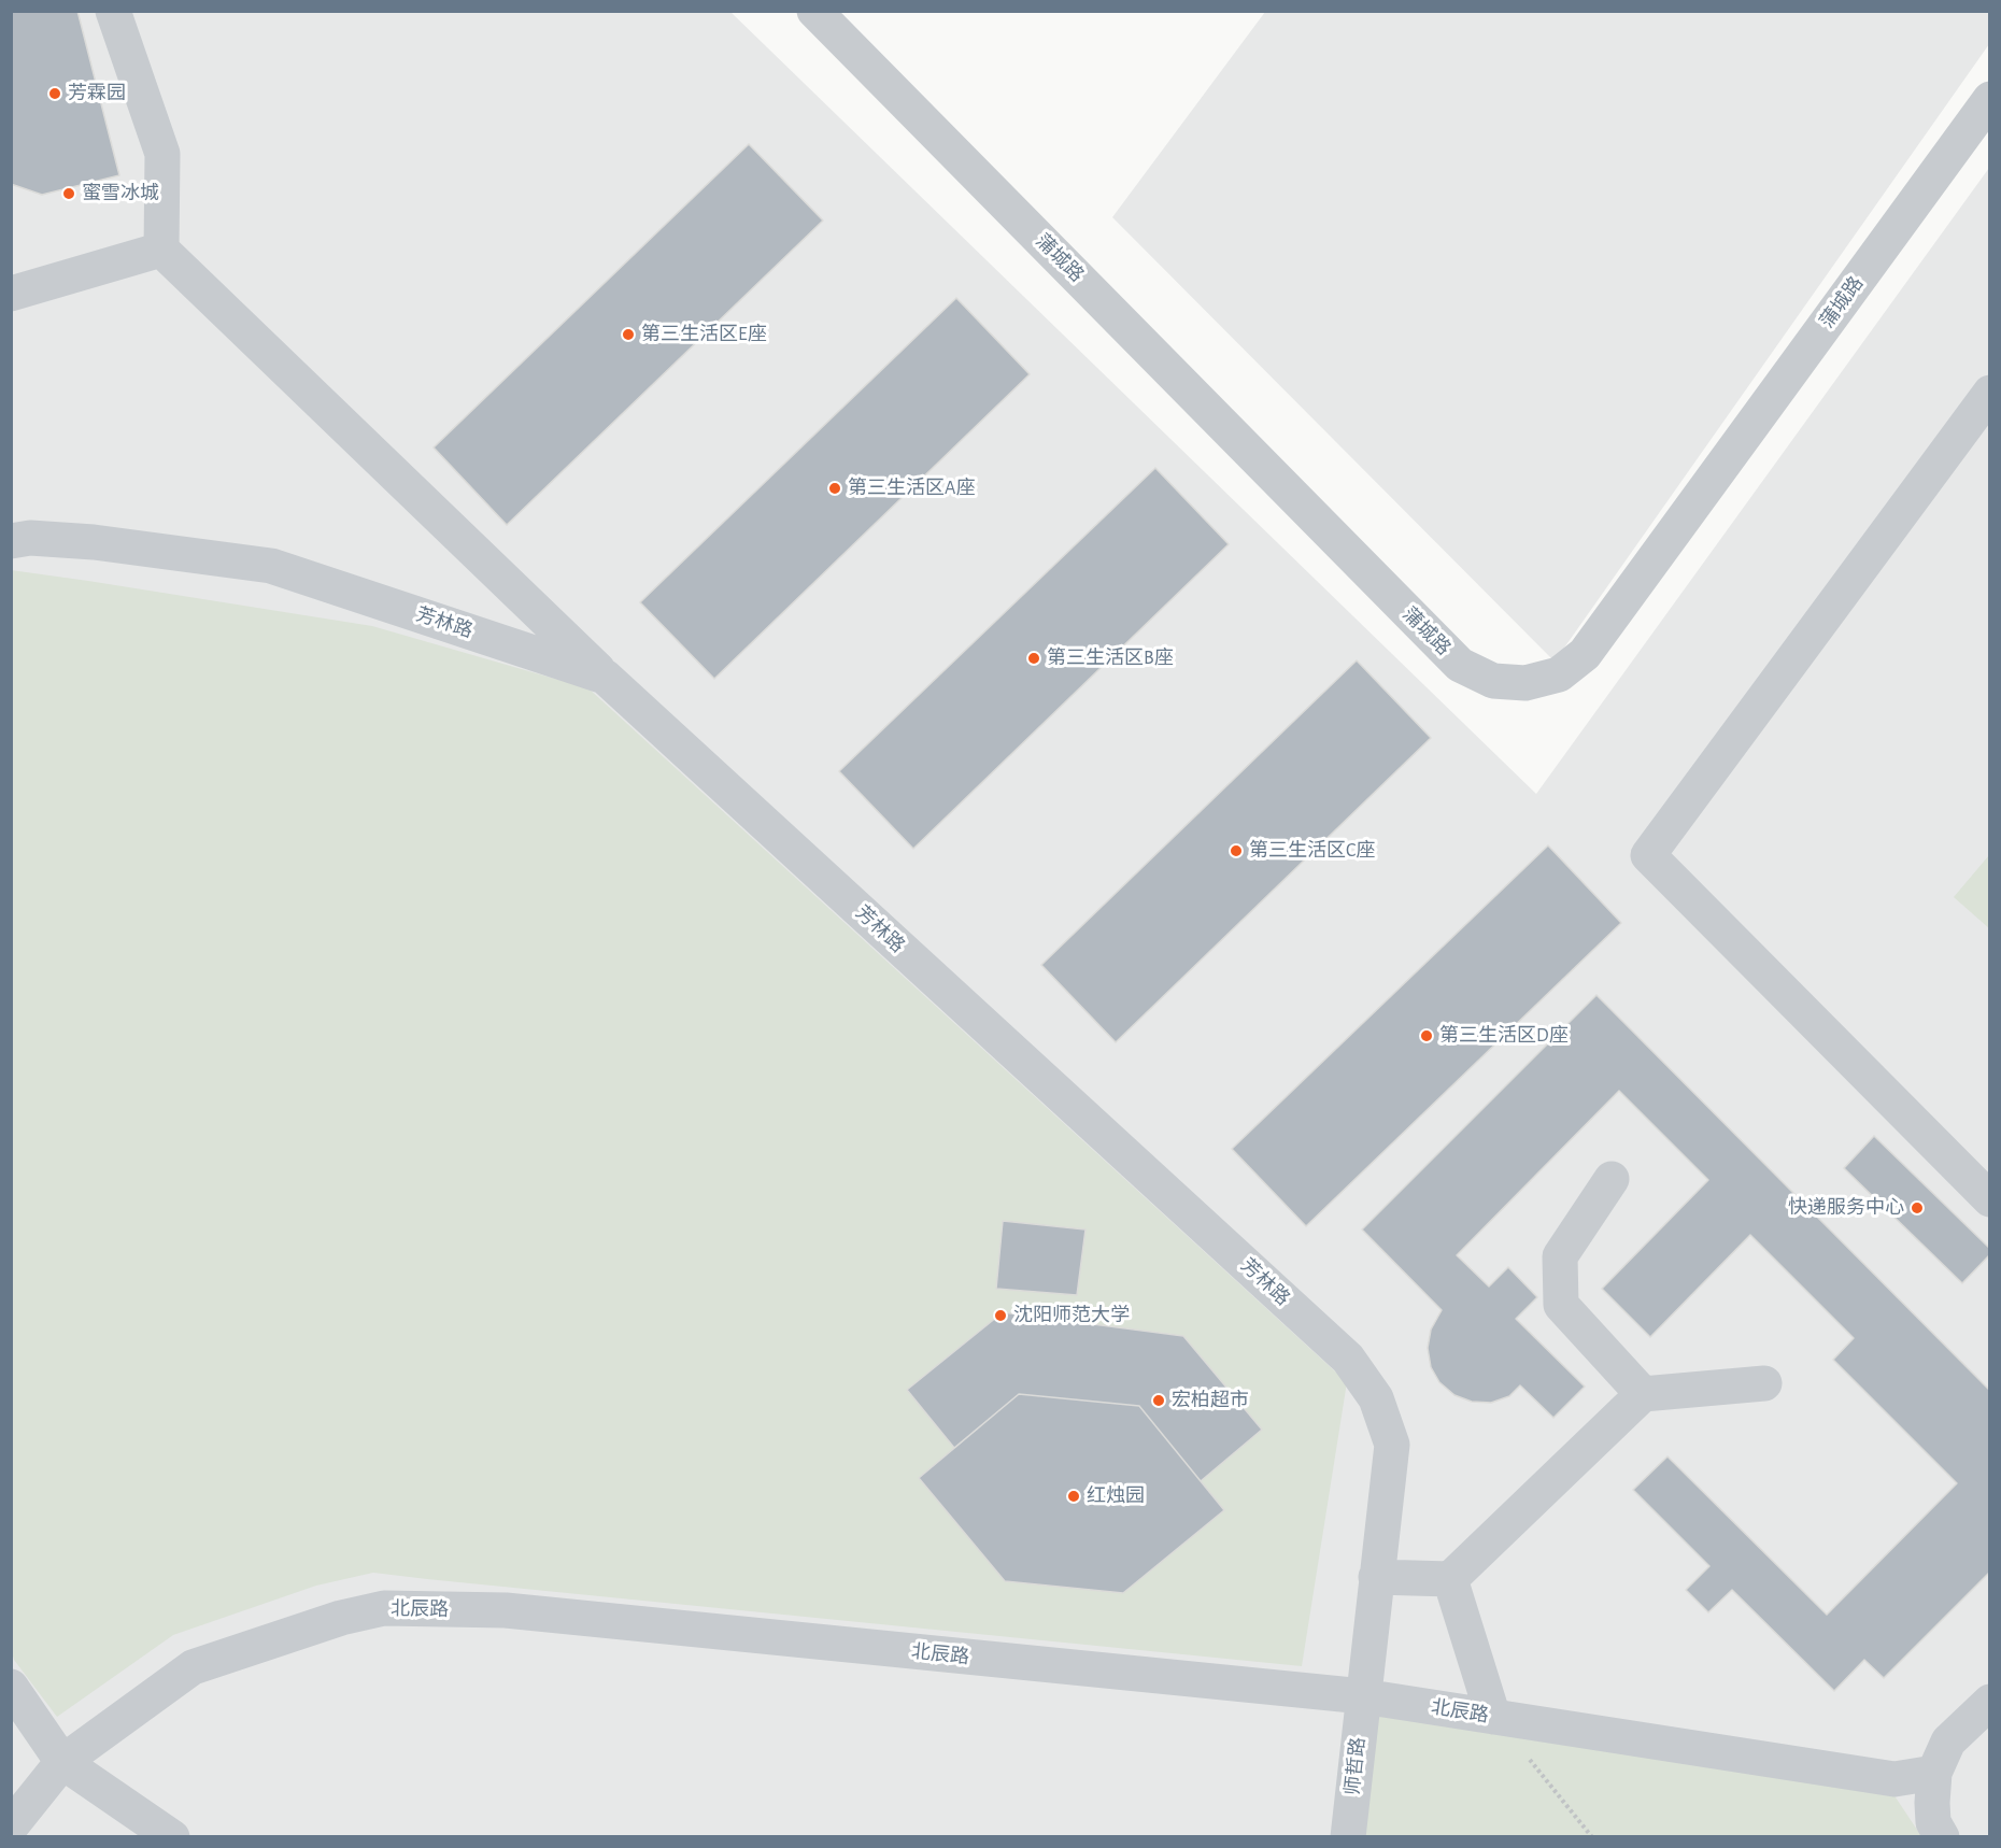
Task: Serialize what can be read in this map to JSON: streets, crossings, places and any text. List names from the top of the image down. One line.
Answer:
{"streets":{"street":["蒲城路","芳林路","北辰路","师哲路"]},"crossings":[["芳林路","北辰路"],["芳林路","师哲路"],["北辰路","师哲路"]],"places":["芳霖园","蜜雪冰城","第三生活区E座","第三生活区A座","第三生活区B座","第三生活区C座","第三生活区D座","快递服务中心","沈阳师范大学","宏柏超市","红烛园"]}
